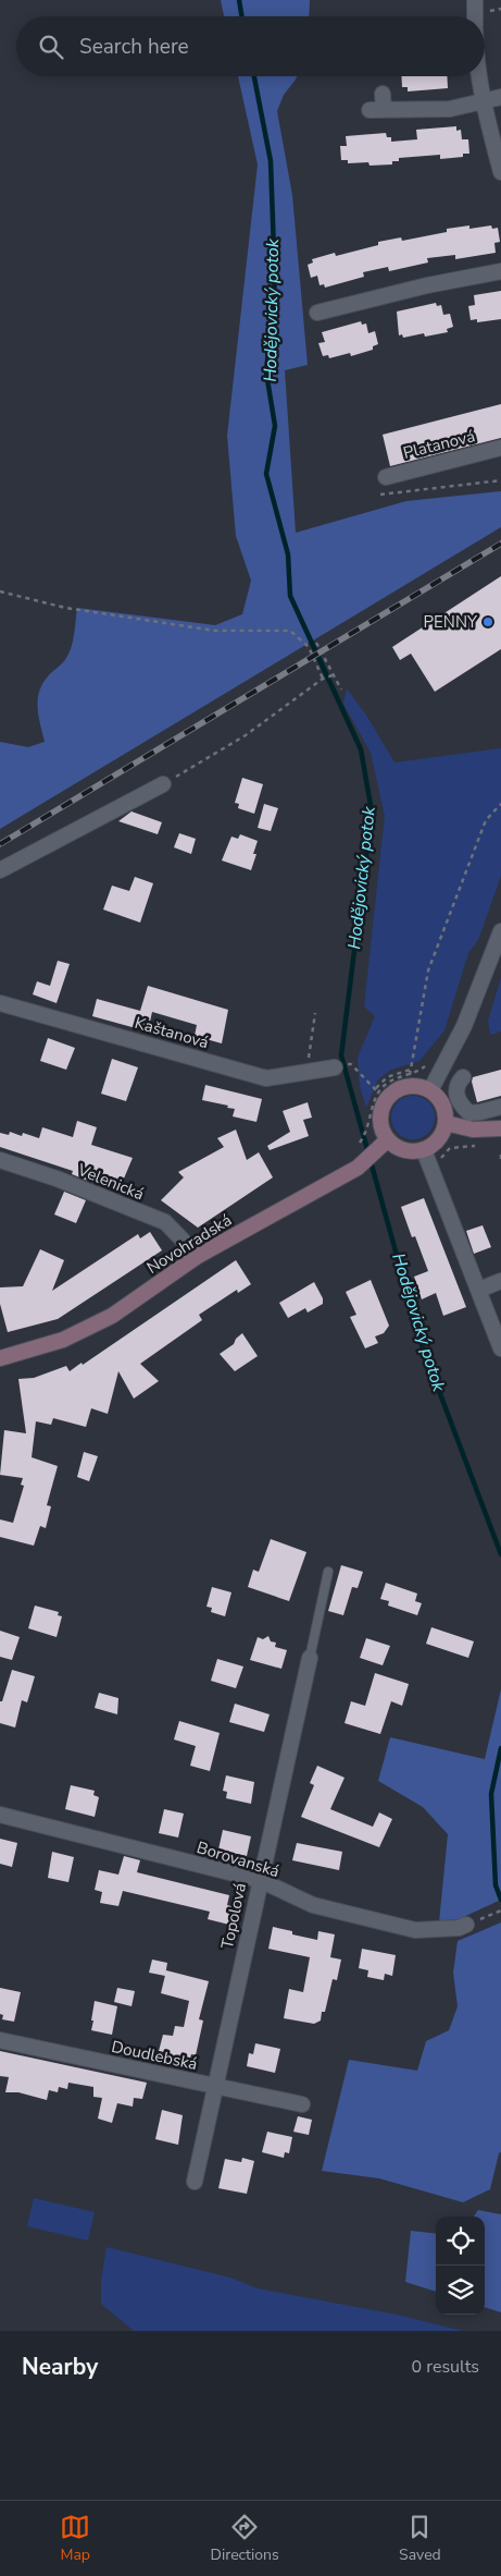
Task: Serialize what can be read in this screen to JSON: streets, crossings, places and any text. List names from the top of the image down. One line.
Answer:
{"streets":{"main road":["Novohradská"],"street":["Platanová","Kaštanová","Velenická","Borovanská","Topolová","Doudlebská"]},"crossings":[["Velenická","Novohradská"],["Borovanská","Topolová"],["Topolová","Doudlebská"]],"water":["Hodějovický potok"],"places":["PENNY"],"page":{"search":"Search here","heading":["Nearby","0 results"],"nav":["Map","Directions","Saved"]}}
